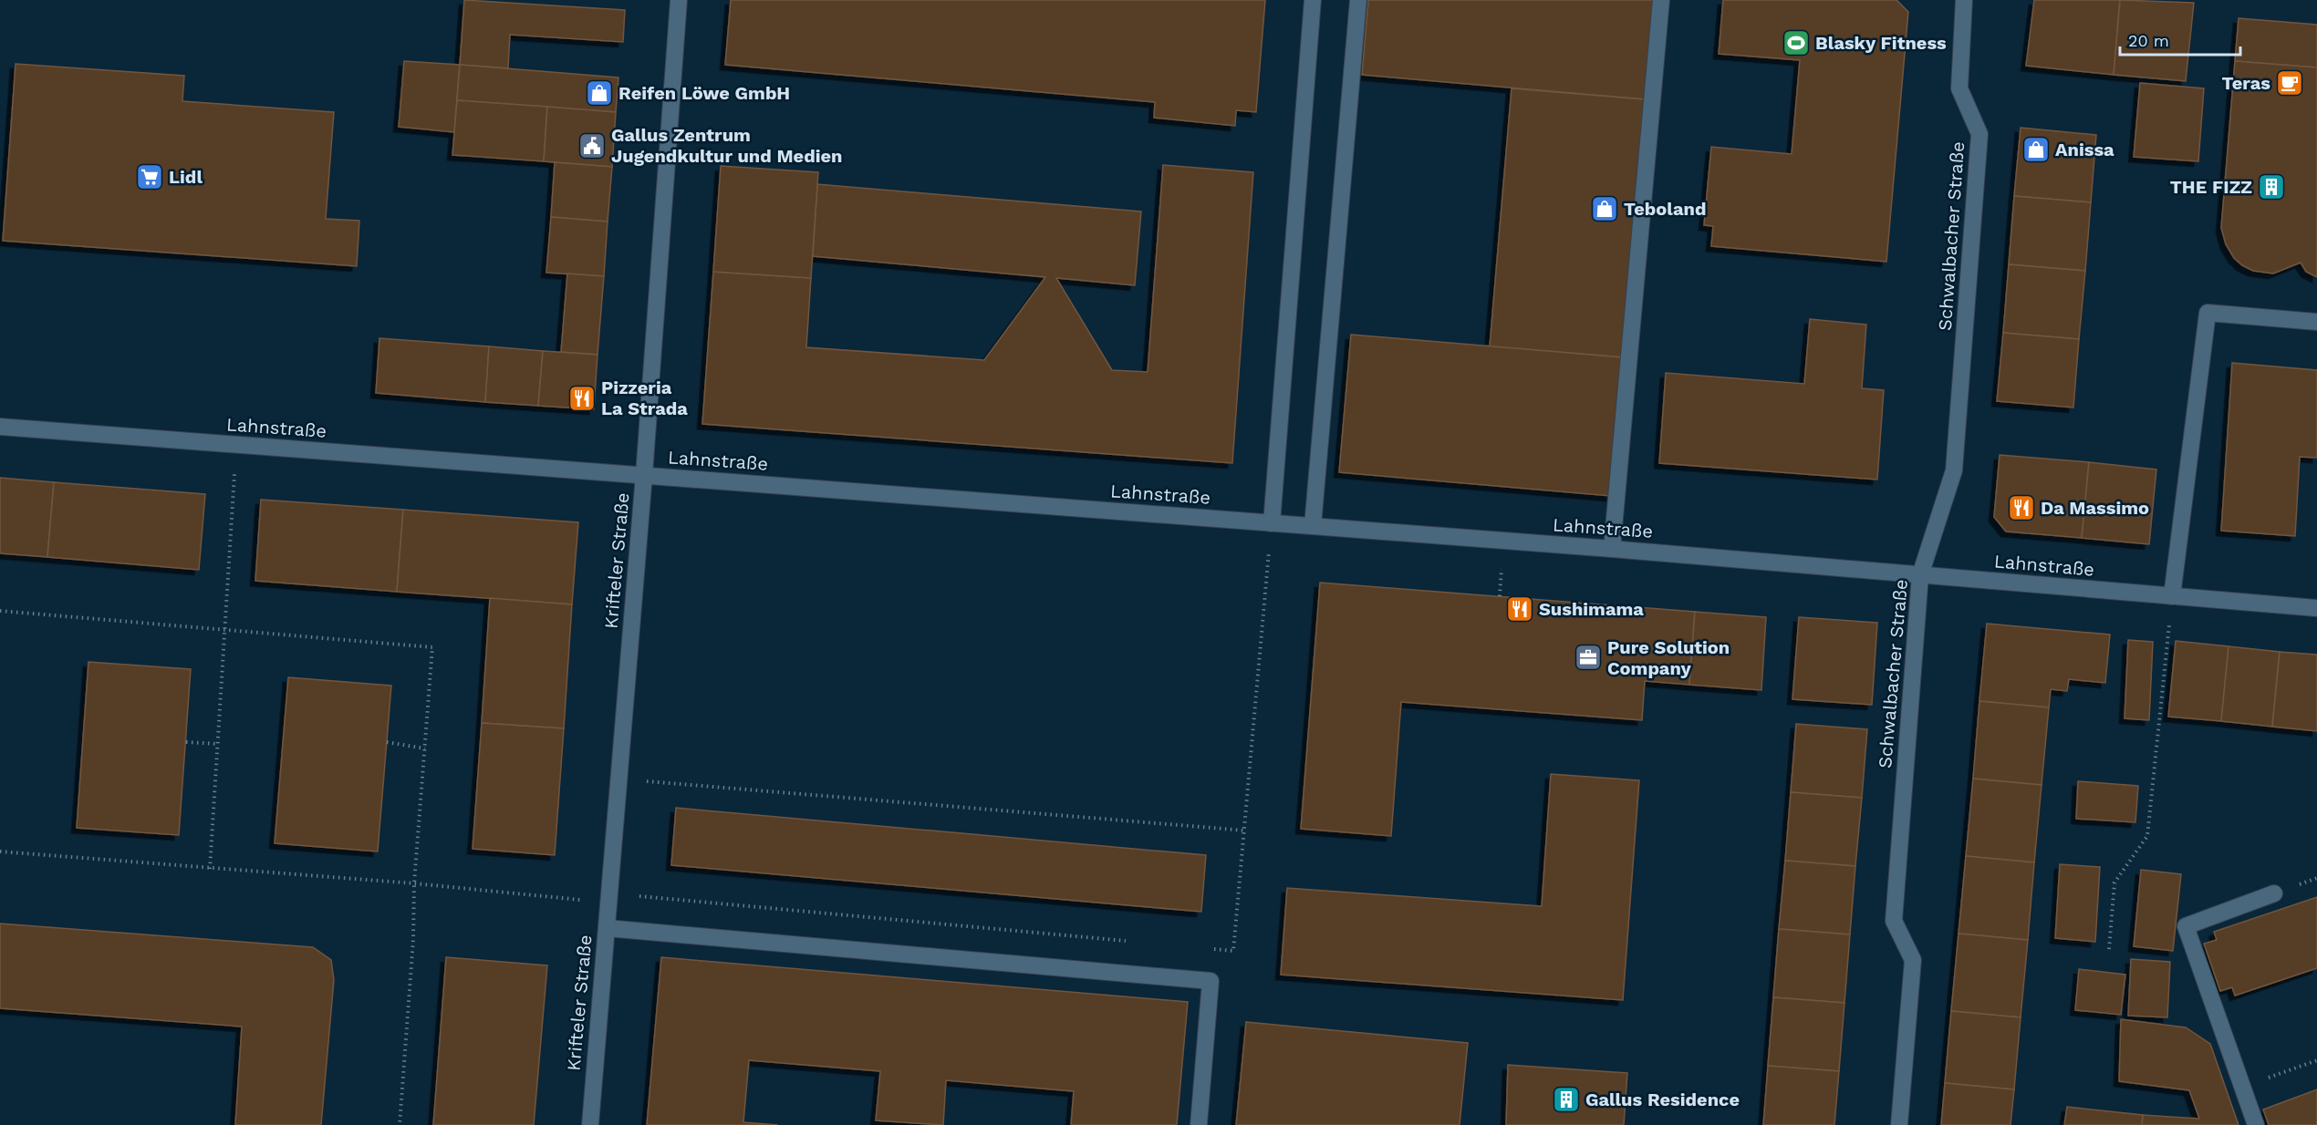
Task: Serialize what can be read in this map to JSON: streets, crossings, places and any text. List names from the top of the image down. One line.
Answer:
{"streets":{"street":["Schwalbacher Straße","Lahnstraße","Krifteler Straße"]},"crossings":[["Schwalbacher Straße","Lahnstraße"],["Lahnstraße","Krifteler Straße"]],"places":{"sports":["Blasky Fitness"],"cafe":["Teras"],"shop":["Reifen Löwe GmbH","Anissa","Teboland"],"public building":["Gallus Zentrum Jugendkultur und Medien"],"supermarket":["Lidl"],"building":["THE FIZZ","Gallus Residence"],"restaurant":["Pizzeria La Strada","Da Massimo","Sushimama"],"office":["Pure Solution Company"]},"scale_bar":"20 m"}
